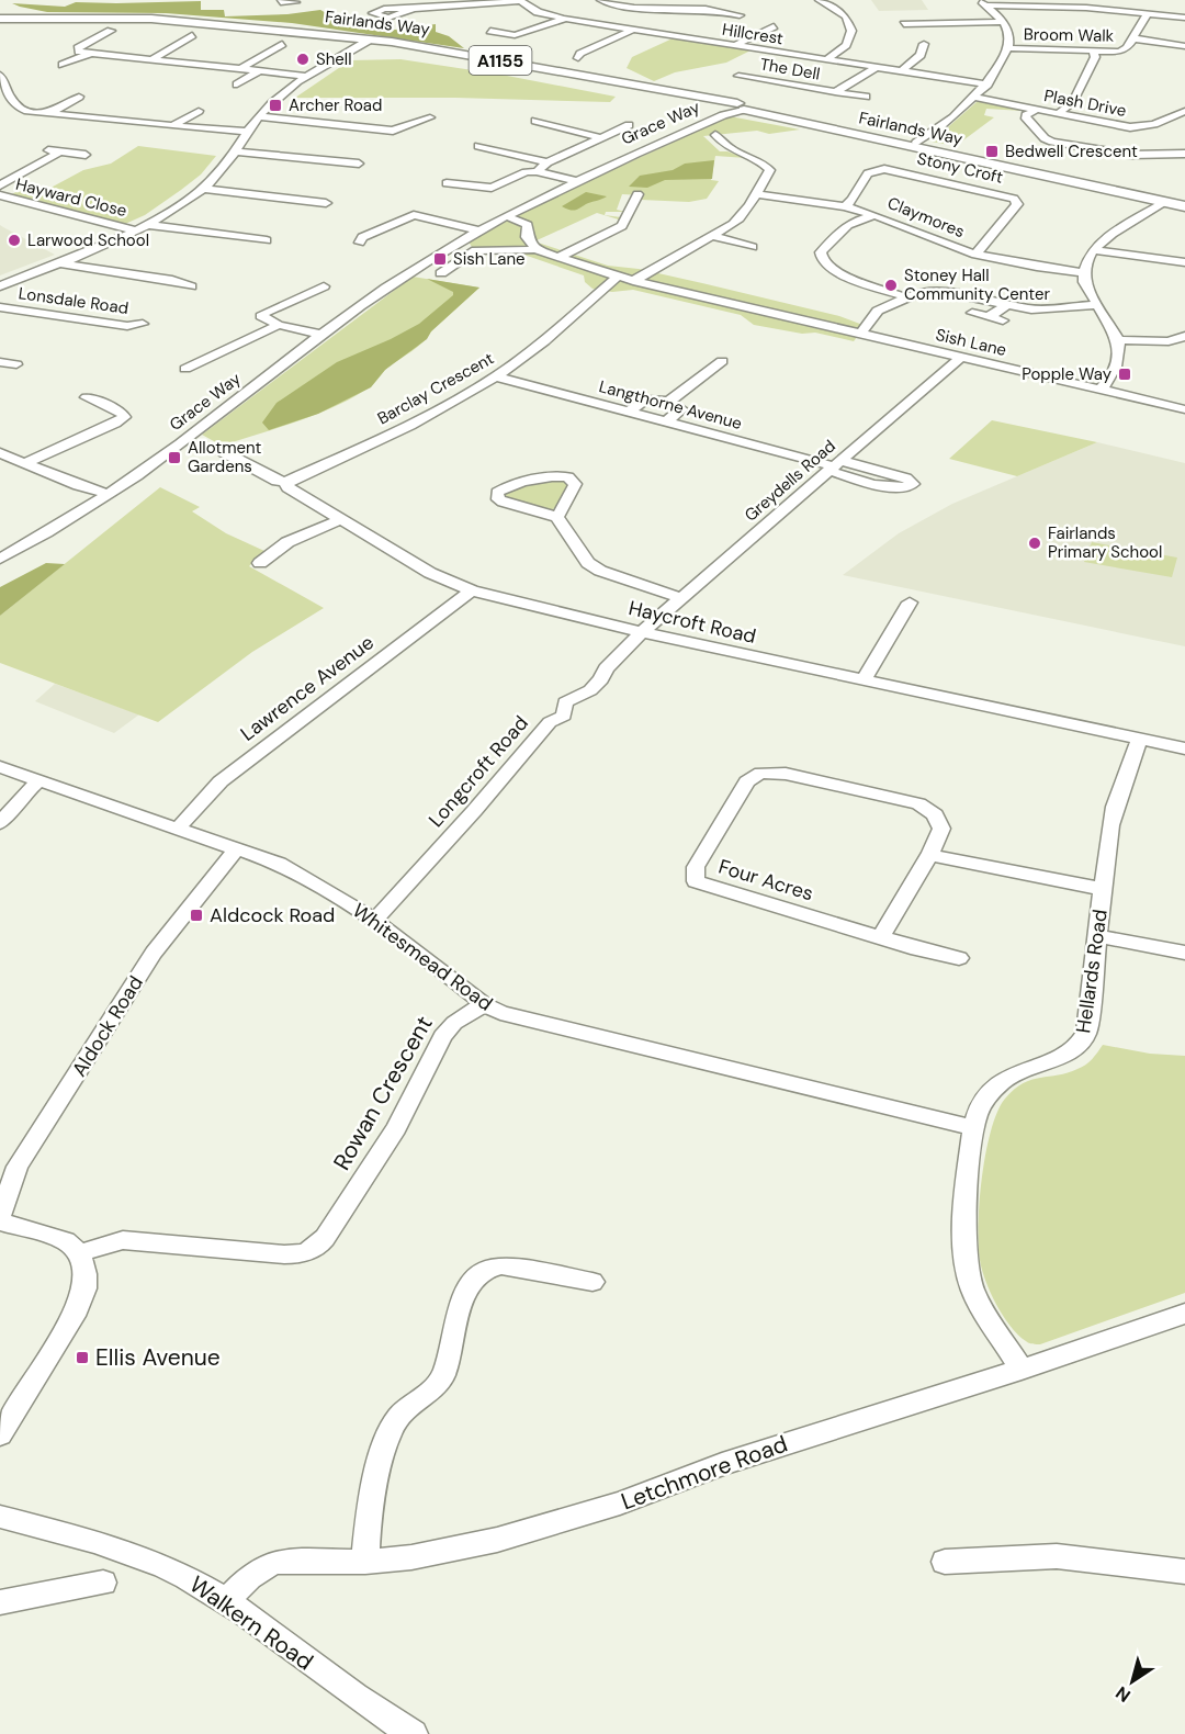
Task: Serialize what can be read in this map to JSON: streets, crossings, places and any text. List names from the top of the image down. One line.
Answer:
{"streets":{"main road":["Fairlands Way","A1155"],"street":["Hillcrest","Broom Walk","The Dell","Plash Drive","Grace Way","Stony Croft","Hayward Close","Claymores","Lonsdale Road","Sish Lane","Barclay Crescent","Langthorne Avenue","Greydells Road","Haycroft Road","Lawrence Avenue","Longcroft Road","Four Acres","Whitesmead Road","Hellards Road","Aldock Road","Rowan Crescent","Letchmore Road","Walkern Road"]},"crossings":[["Fairlands Way","Grace Way"],["Fairlands Way","Lonsdale Road"],["Hillcrest","The Dell"],["Stony Croft","Claymores"],["Hayward Close","Lonsdale Road"],["Sish Lane","Barclay Crescent"],["Sish Lane","Greydells Road"],["Barclay Crescent","Langthorne Avenue"],["Barclay Crescent","Haycroft Road"],["Langthorne Avenue","Greydells Road"],["Greydells Road","Haycroft Road"],["Greydells Road","Longcroft Road"],["Haycroft Road","Lawrence Avenue"],["Haycroft Road","Longcroft Road"],["Haycroft Road","Hellards Road"],["Lawrence Avenue","Whitesmead Road"],["Longcroft Road","Whitesmead Road"],["Whitesmead Road","Hellards Road"],["Whitesmead Road","Aldock Road"],["Whitesmead Road","Rowan Crescent"],["Hellards Road","Letchmore Road"],["Letchmore Road","Walkern Road"]],"places":{"other":["Shell","Larwood School","Stoney Hall Community Center","Fairlands Primary School"],"transit":["Archer Road","Bedwell Crescent","Sish Lane","Popple Way","Allotment Gardens","Aldcock Road","Ellis Avenue"]},"north":"bottom left"}
